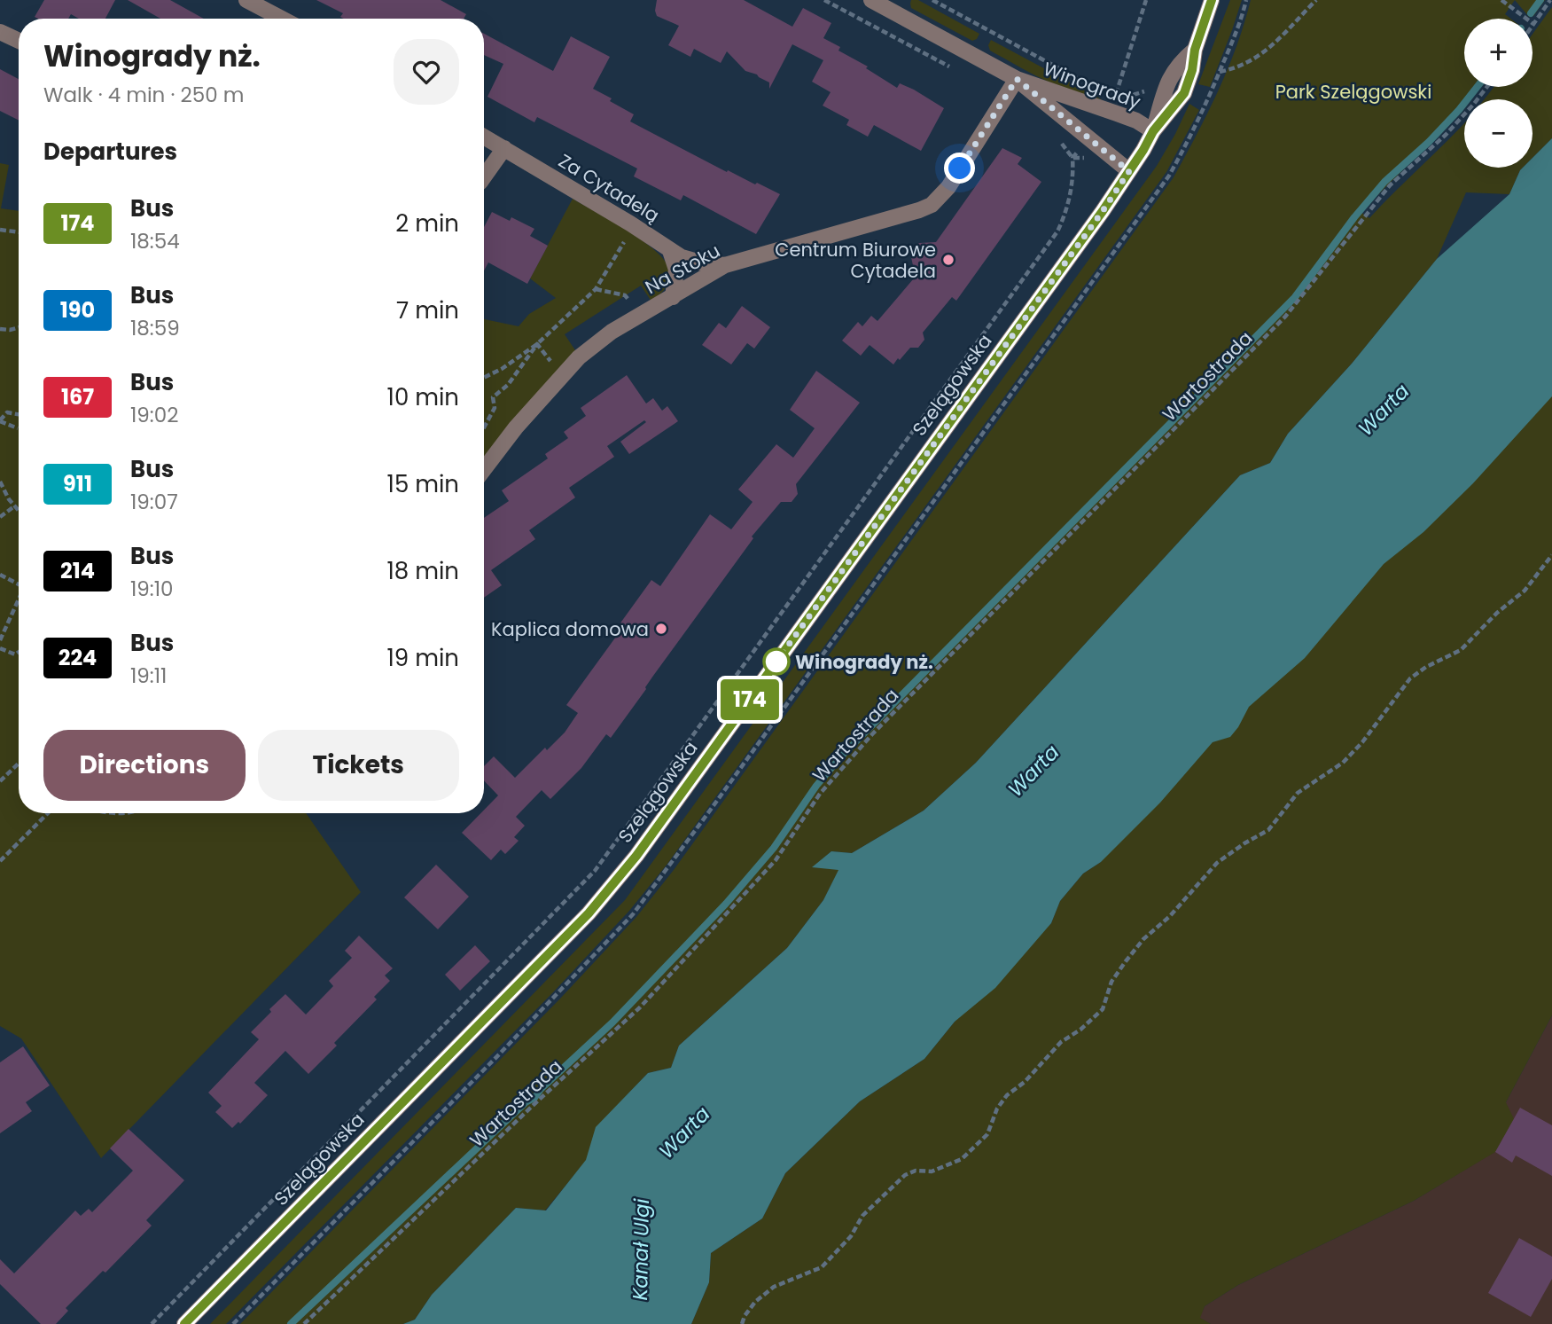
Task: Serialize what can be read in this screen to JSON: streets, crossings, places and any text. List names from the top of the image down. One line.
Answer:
{"streets":{"street":["Winogrady","Za Cytadelą","Na Stoku","Szelągowska"],"path":["Wartostrada"]},"crossings":[["Winogrady","Na Stoku"],["Winogrady","Szelągowska"],["Za Cytadelą","Na Stoku"]],"water":["Warta","Kanał Ulgi"],"parks":["Park Szelągowski"],"places":["Centrum Biurowe Cytadela","Kaplica domowa","Winogrady nż."],"lines":["bus line 174"],"page":{"on_map":"174","map_buttons":["+","−"],"heading":[["Winogrady nż.","Walk · 4 min · 250 m"],"Departures"],"list":[{"mark":"174","name":"Bus","note":"18:54","value":"2 min"},{"mark":"190","name":"Bus","note":"18:59","value":"7 min"},{"mark":"167","name":"Bus","note":"19:02","value":"10 min"},{"mark":"911","name":"Bus","note":"19:07","value":"15 min"},{"mark":"214","name":"Bus","note":"19:10","value":"18 min"},{"mark":"224","name":"Bus","note":"19:11","value":"19 min"}],"buttons":["Directions","Tickets"]}}
